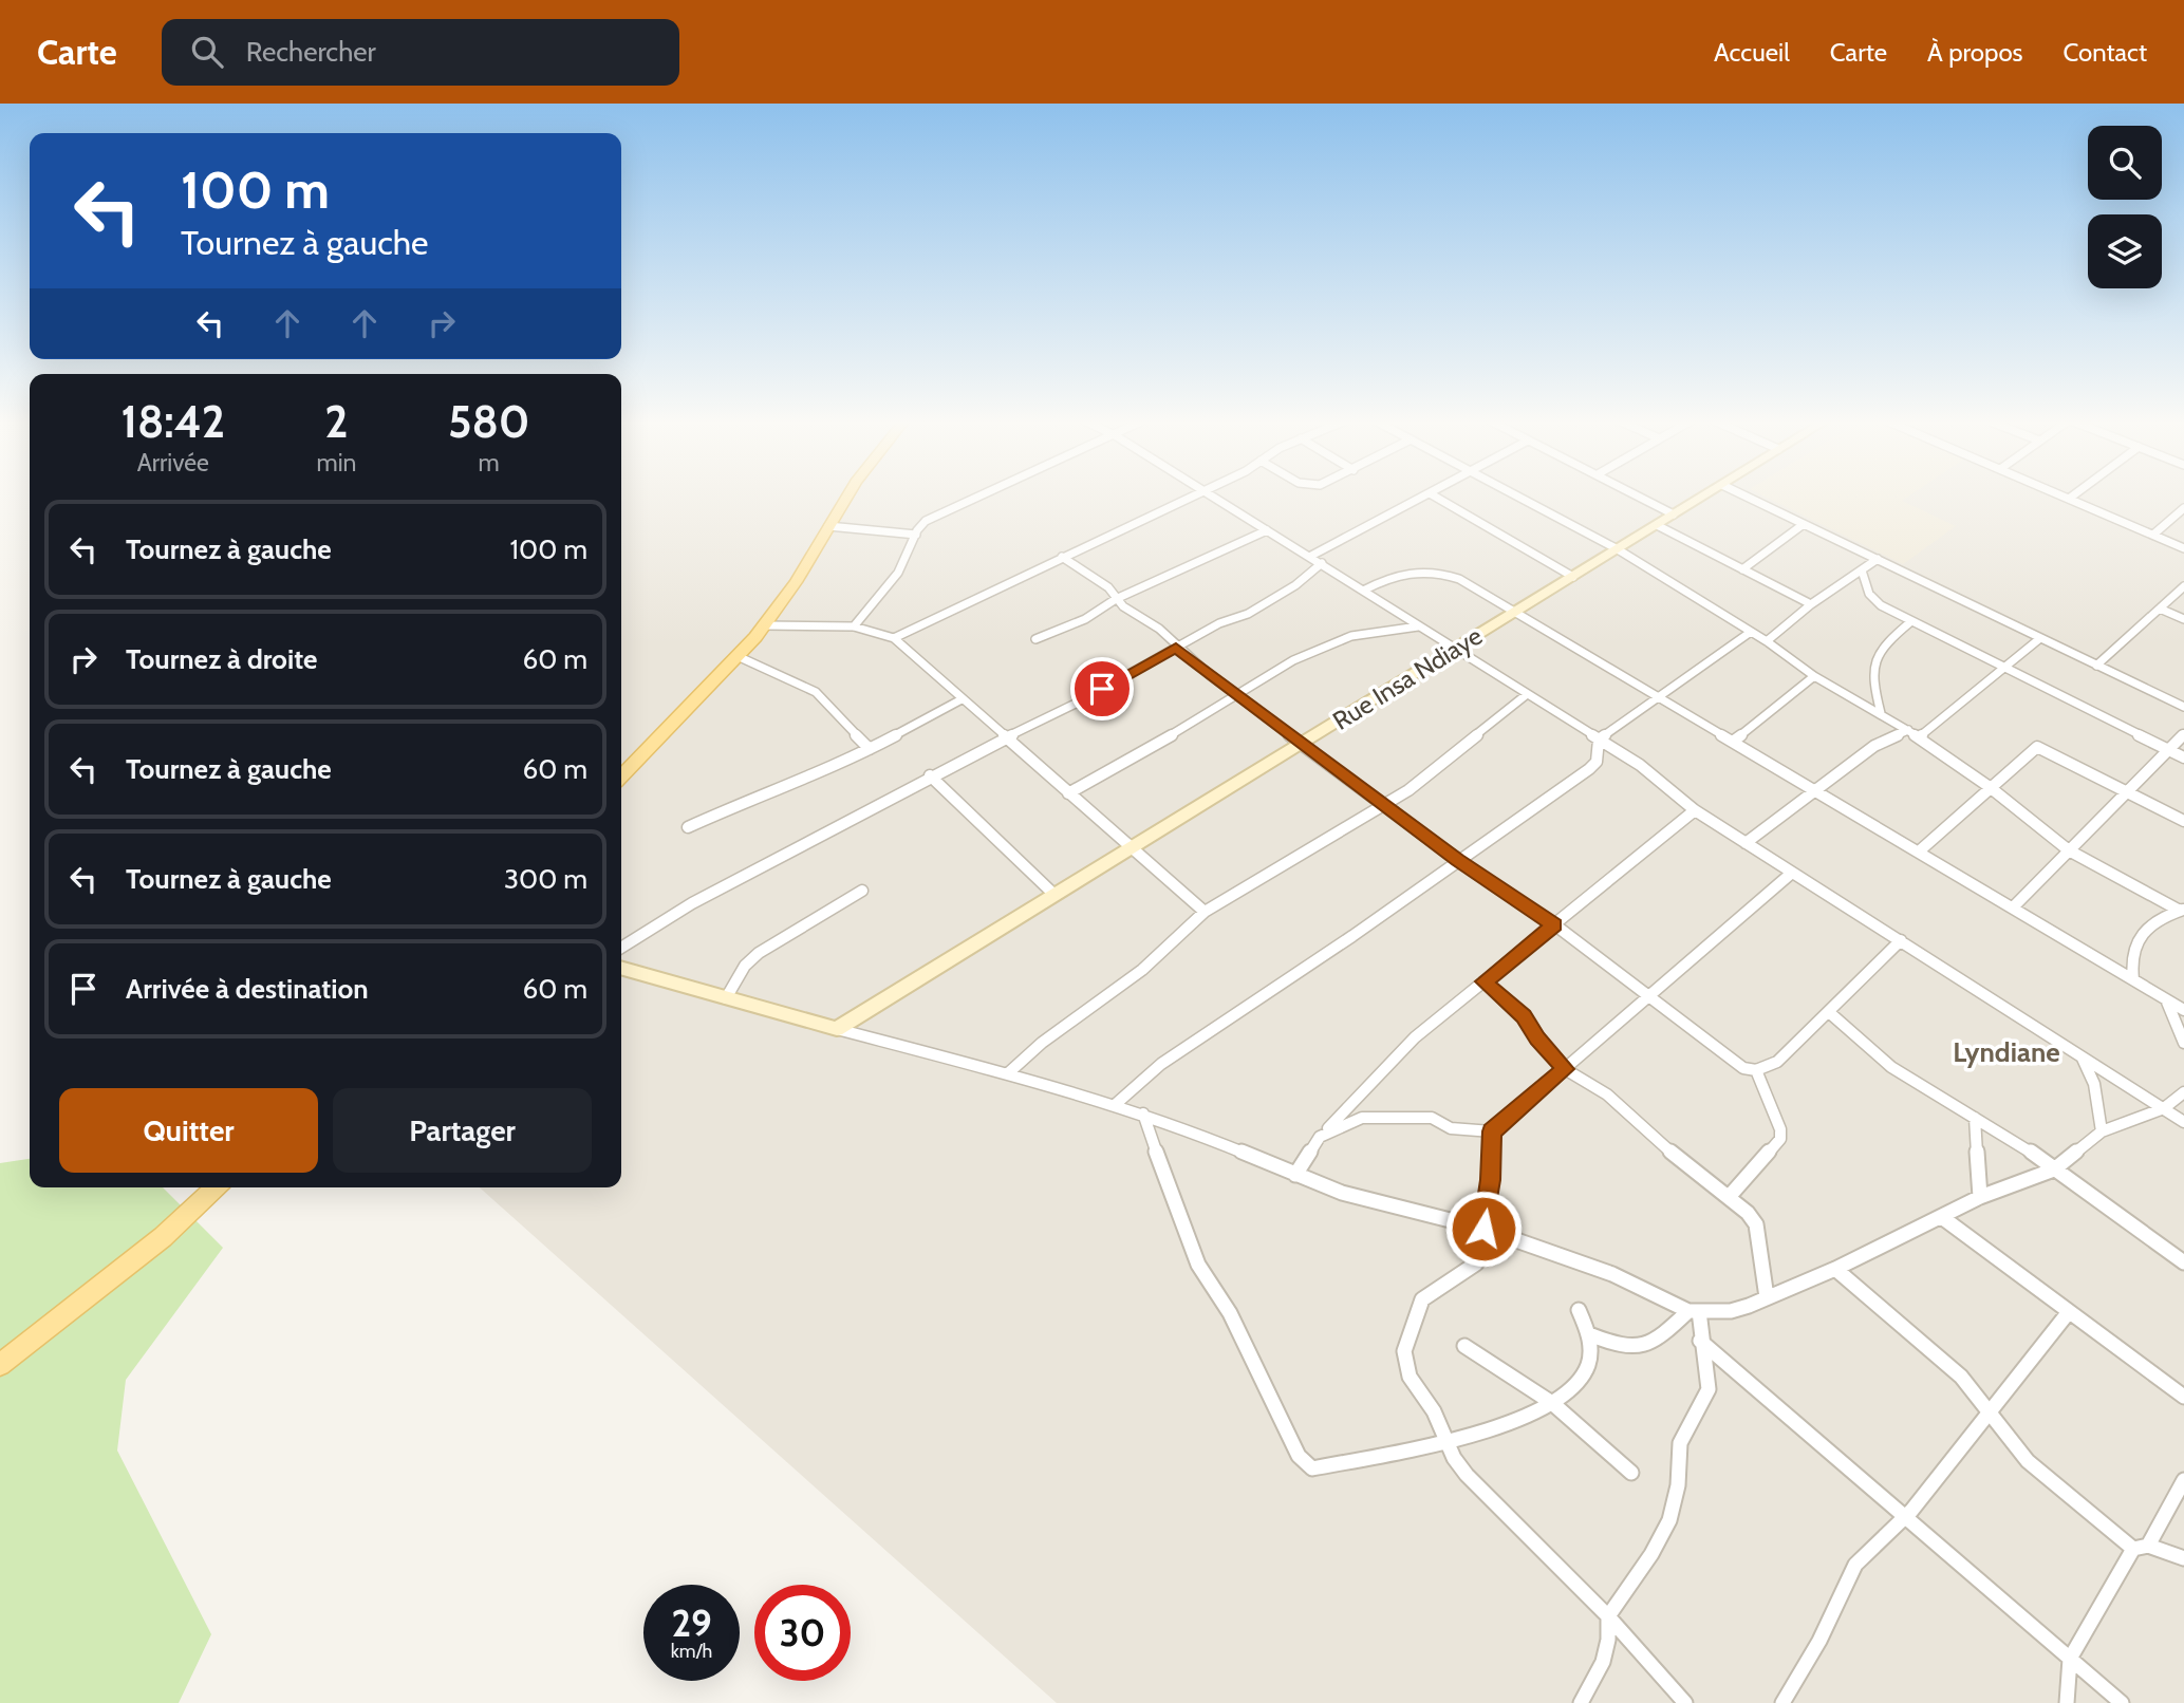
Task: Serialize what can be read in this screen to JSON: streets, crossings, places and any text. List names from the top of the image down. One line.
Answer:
{"streets":{"main road":["Rue Insa Ndiaye"]},"districts":["Lyndiane"],"page":{"header":"Carte","search":"Rechercher","nav":["Accueil","Carte","À propos","Contact"],"turn":["100 m","Tournez à gauche"],"eta":["18:42","Arrivée","2","min","580","m"],"list":[{"name":"Tournez à gauche","value":"100 m"},{"name":"Tournez à droite","value":"60 m"},{"name":"Tournez à gauche","value":"60 m"},{"name":"Tournez à gauche","value":"300 m"},{"name":"Arrivée à destination","value":"60 m"}],"buttons":["Quitter","Partager"],"speed":"29 km/h","limit":"30"}}
